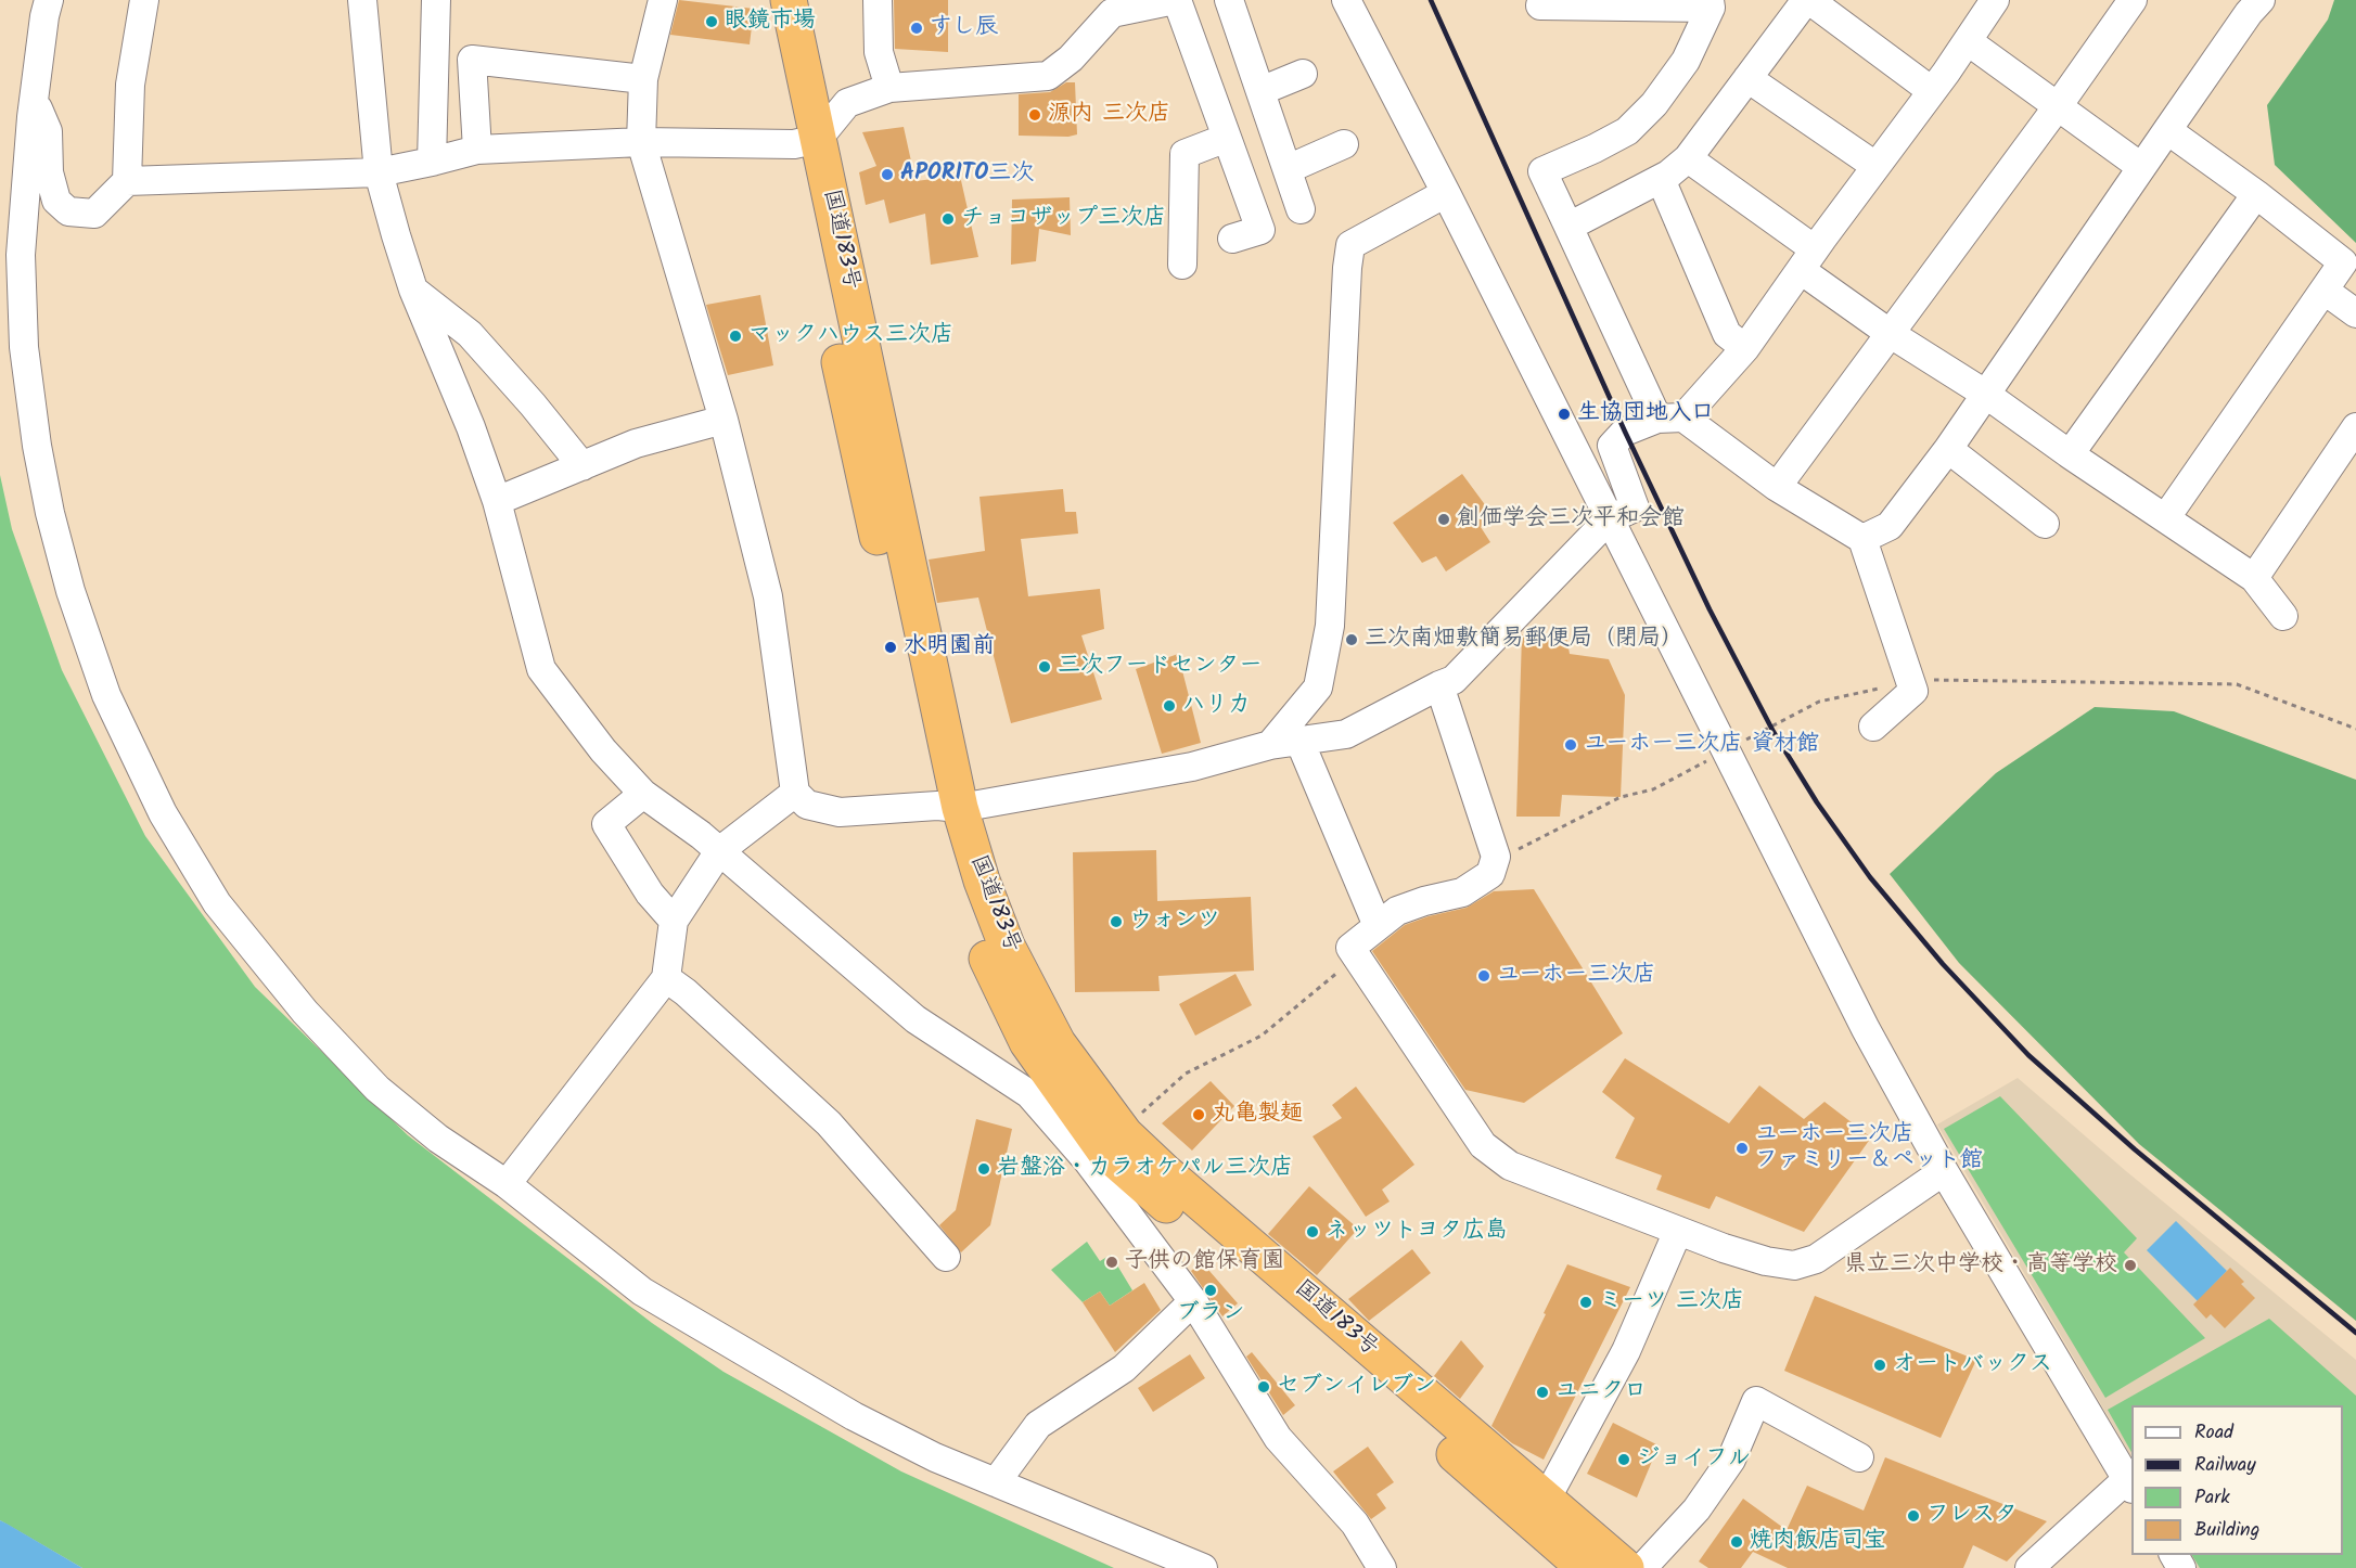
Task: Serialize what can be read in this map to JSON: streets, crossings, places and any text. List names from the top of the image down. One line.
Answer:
{"streets":{"highway":["国道183号"]},"places":["眼鏡市場","すし辰","源内 三次店","APORITO三次","チョコザップ三次店","マックハウス三次店","生協団地入口","創価学会三次平和会館","三次南畑敷簡易郵便局（閉局）","水明園前","三次フードセンター","ハリカ","ユーホー三次店 資材館","ウォンツ","ユーホー三次店","丸亀製麺","ユーホー三次店 ファミリー＆ペット館","岩盤浴・カラオケパル三次店","ネッツトヨタ広島","子供の館保育園","県立三次中学校・高等学校","ブラン","ミーツ 三次店","オートバックス","セブンイレブン","ユニクロ","ジョイフル","フレスタ","焼肉飯店司宝"],"legend":["Road","Railway","Park","Building"]}
